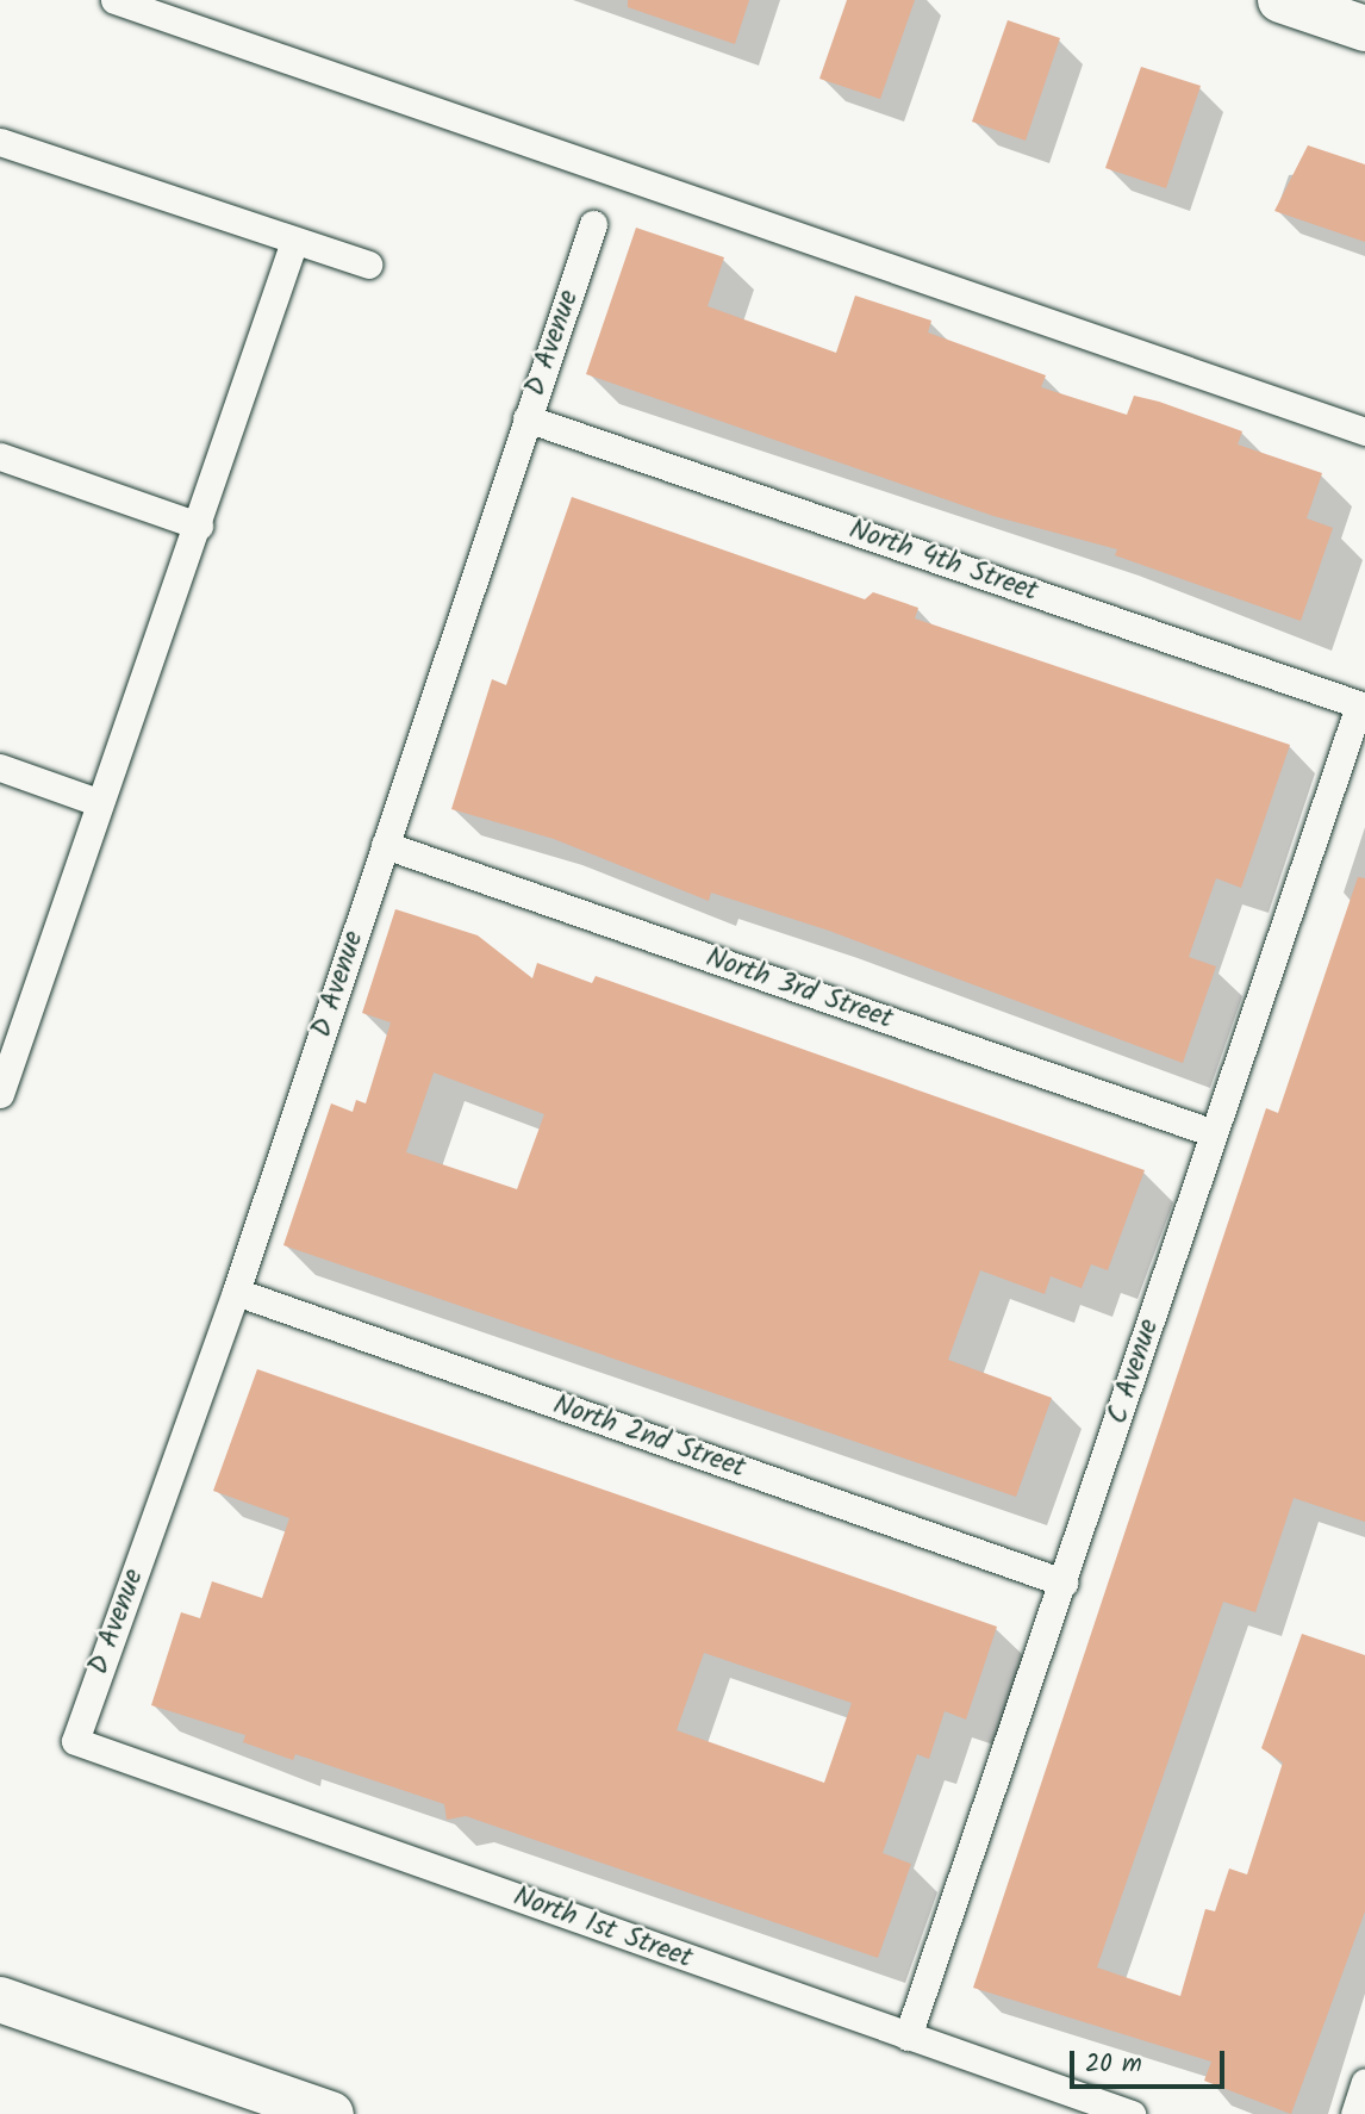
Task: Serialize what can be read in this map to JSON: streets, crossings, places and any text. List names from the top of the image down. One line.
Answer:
{"streets":{"lane":["D Avenue","North 4th Street","North 3rd Street","C Avenue","North 2nd Street","North 1st Street"]},"crossings":[["D Avenue","North 4th Street"],["D Avenue","North 3rd Street"],["D Avenue","North 2nd Street"],["D Avenue","North 1st Street"],["North 4th Street","C Avenue"],["North 3rd Street","C Avenue"],["C Avenue","North 2nd Street"],["C Avenue","North 1st Street"]],"scale_bar":"20 m"}
